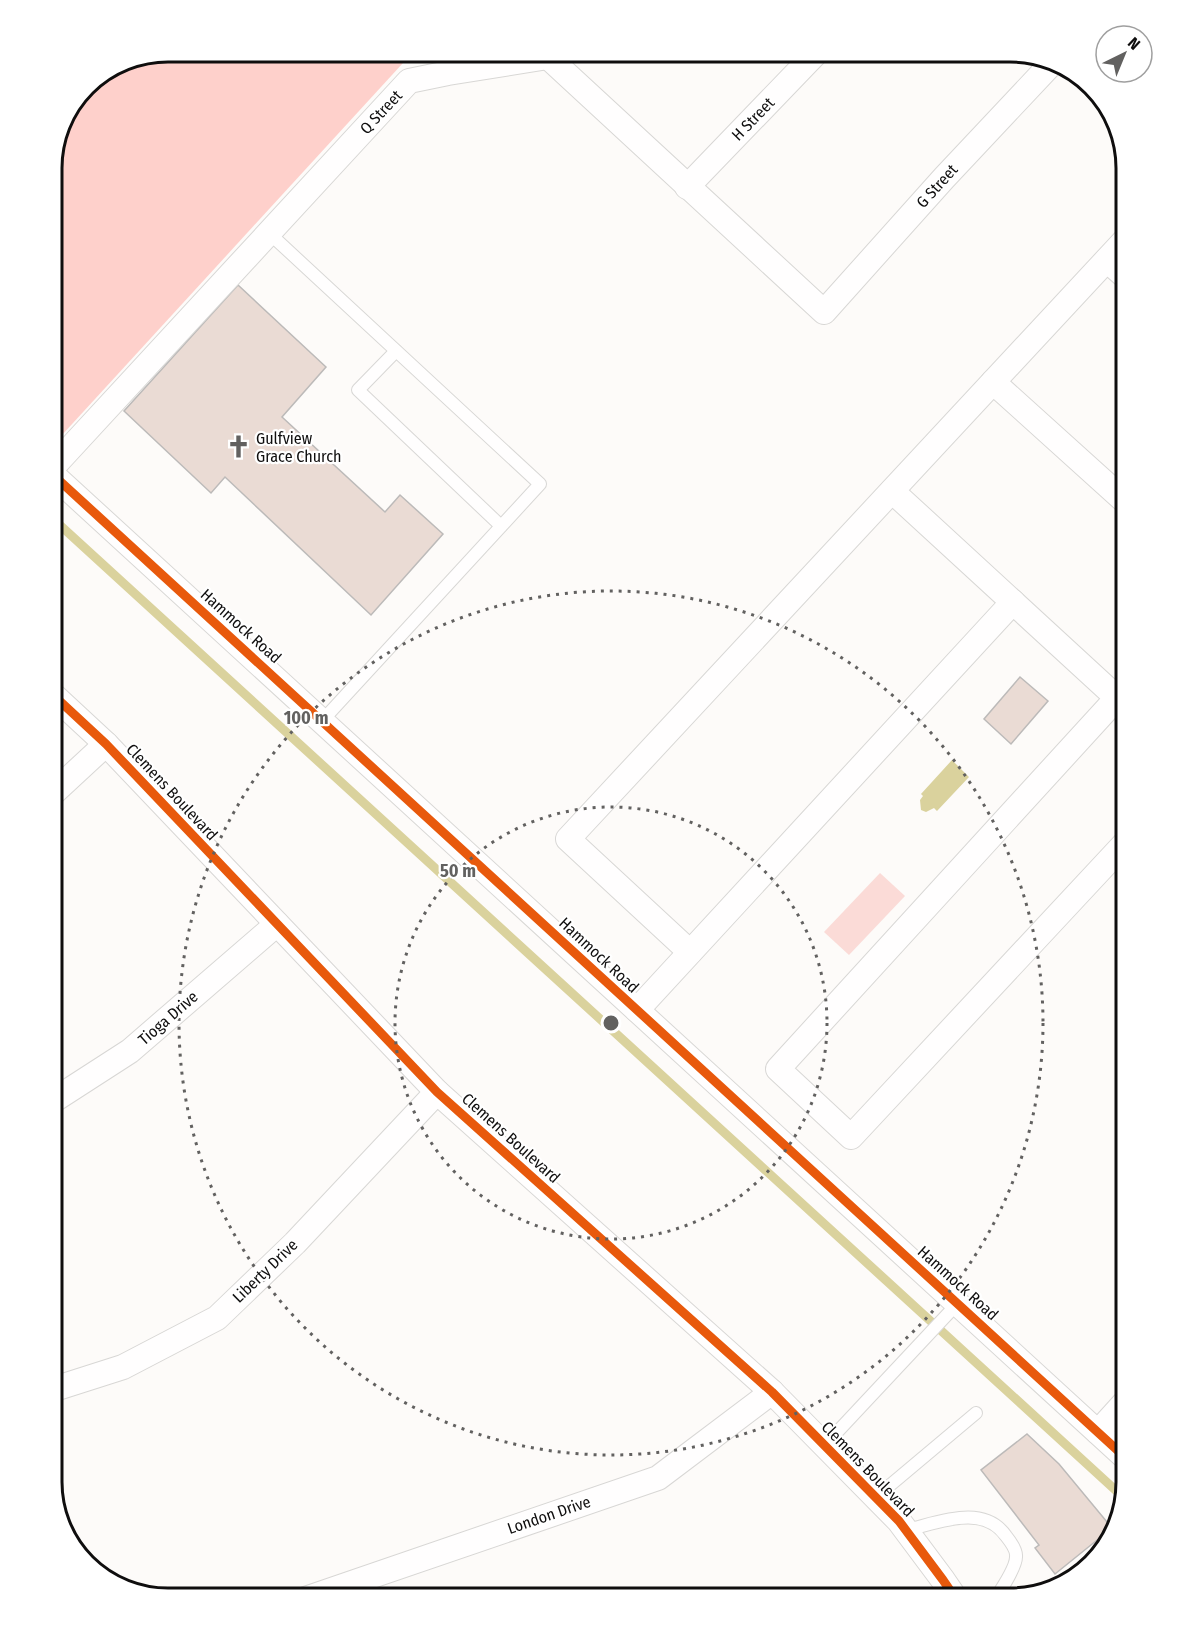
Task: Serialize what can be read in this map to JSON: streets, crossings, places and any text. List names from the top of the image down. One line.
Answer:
{"streets":{"street":["Q Street","H Street","G Street","Hammock Road","Clemens Boulevard","Tioga Drive","Liberty Drive","London Drive"]},"crossings":[["Q Street","H Street"],["Q Street","G Street"],["Clemens Boulevard","Tioga Drive"],["Clemens Boulevard","Liberty Drive"],["Clemens Boulevard","London Drive"]],"places":{"church":["Gulfview Grace Church"]},"north":"top right","rings":["100 m","50 m"]}
